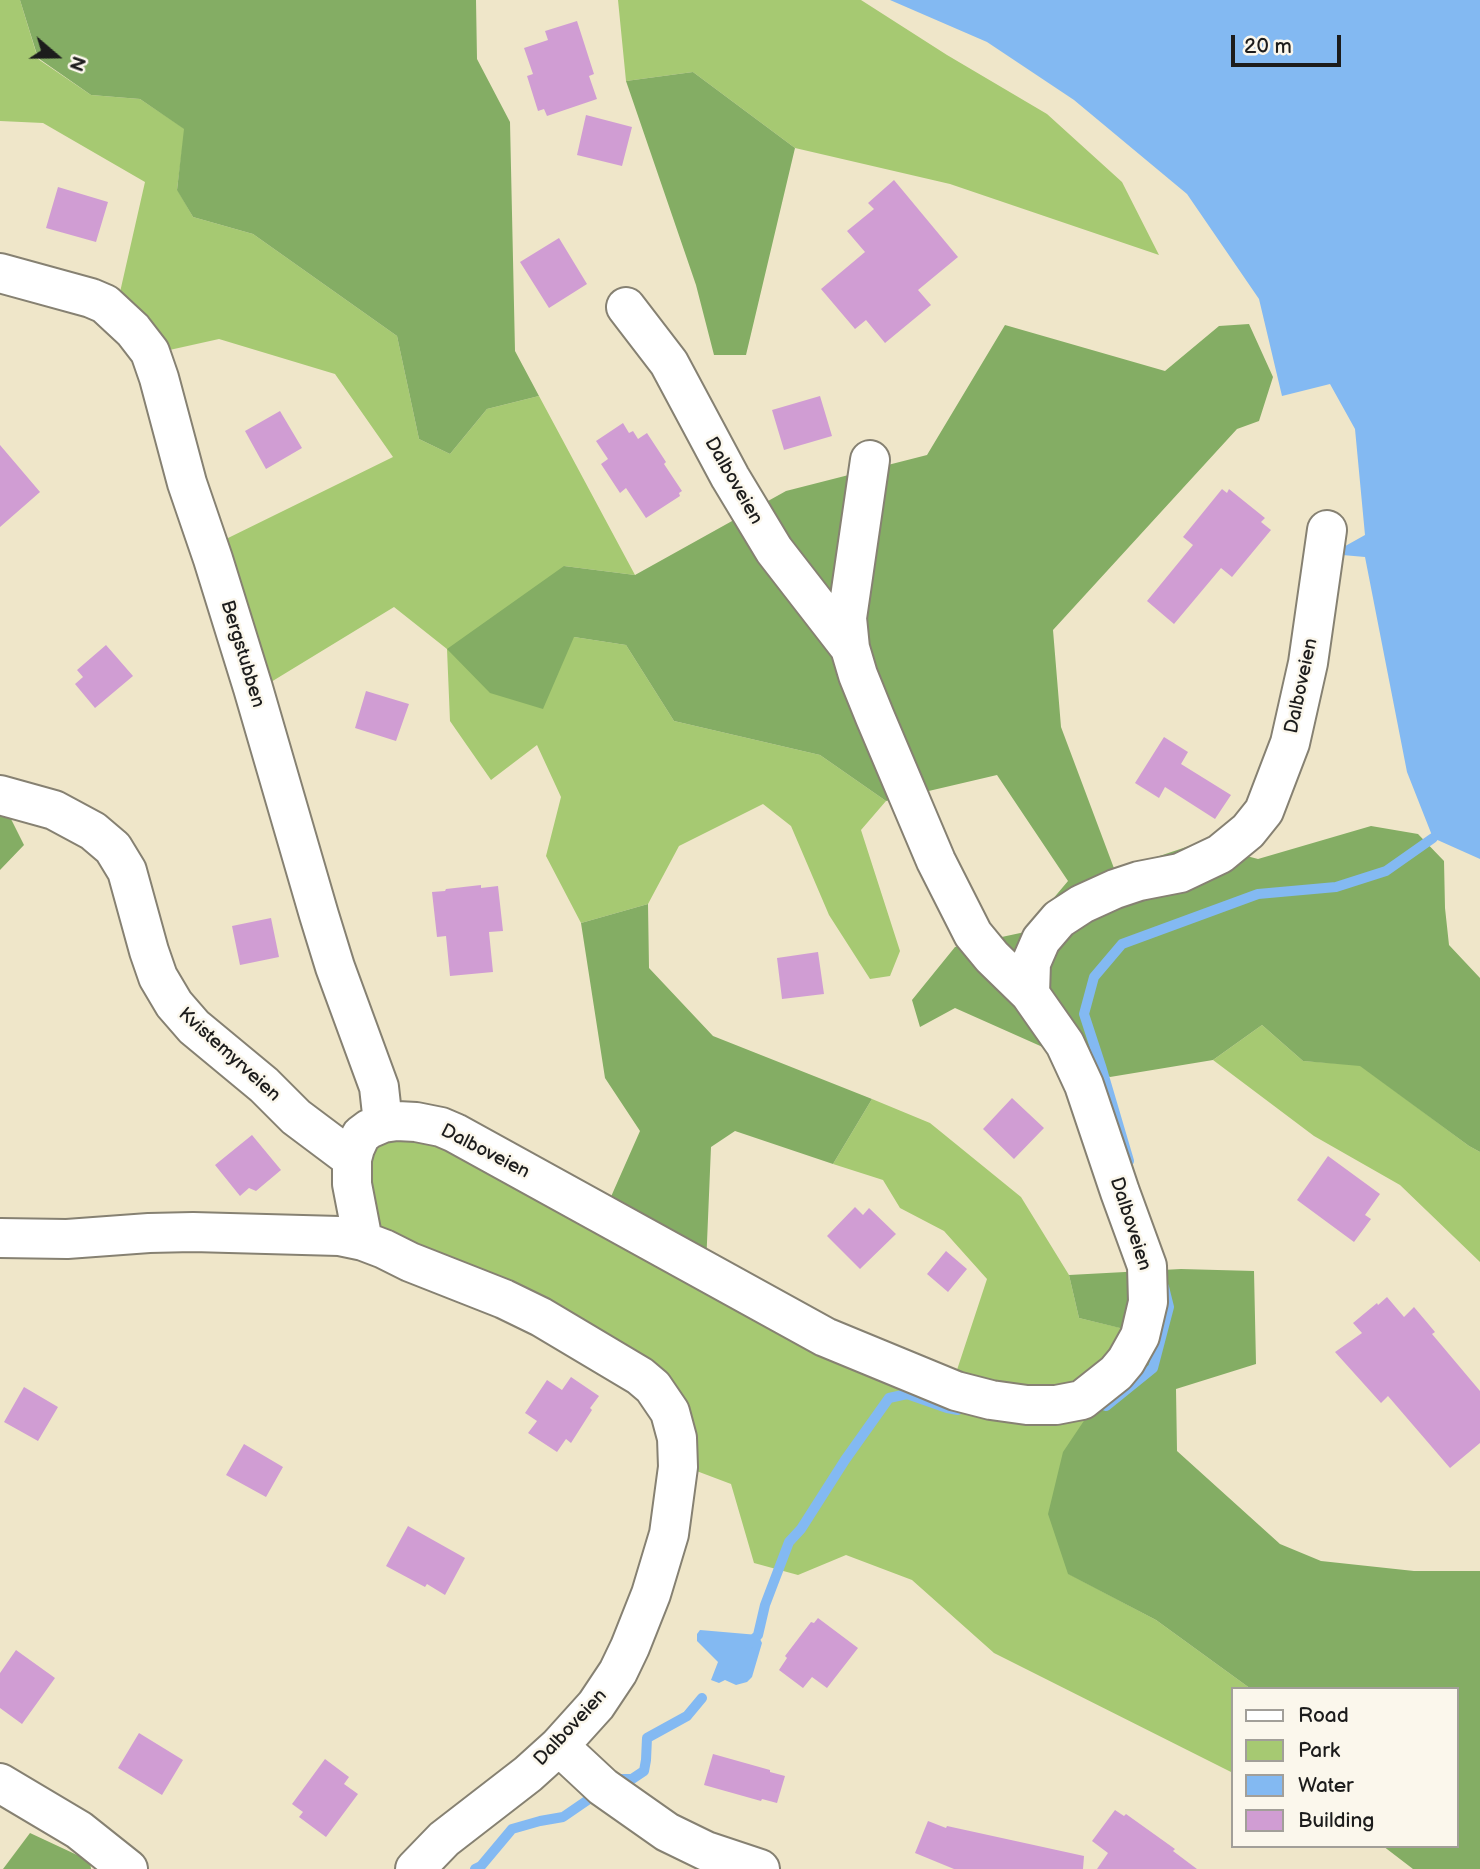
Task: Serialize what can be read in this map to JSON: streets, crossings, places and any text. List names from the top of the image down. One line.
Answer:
{"streets":{"street":["Dalboveien","Bergstubben","Kvistemyrveien"]},"crossings":[["Dalboveien","Bergstubben"]],"legend":["Road","Park","Water","Building"],"scale_bar":"20 m","north":"right"}
